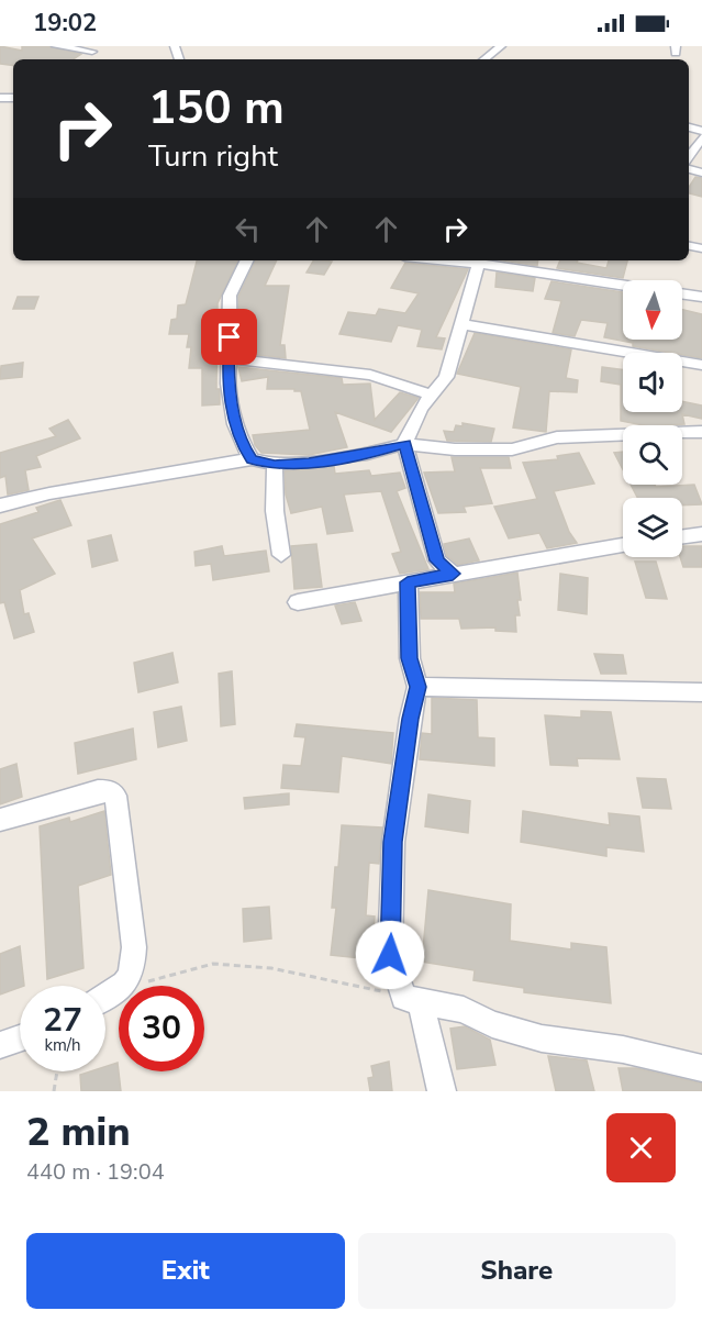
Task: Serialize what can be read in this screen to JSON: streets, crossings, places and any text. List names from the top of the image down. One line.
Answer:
{"north":"bottom","page":{"status":"19:02","turn":["150 m","Turn right"],"speed":"27 km/h","limit":"30","heading":["2 min","440 m · 19:04"],"buttons":["Exit","Share"]}}
